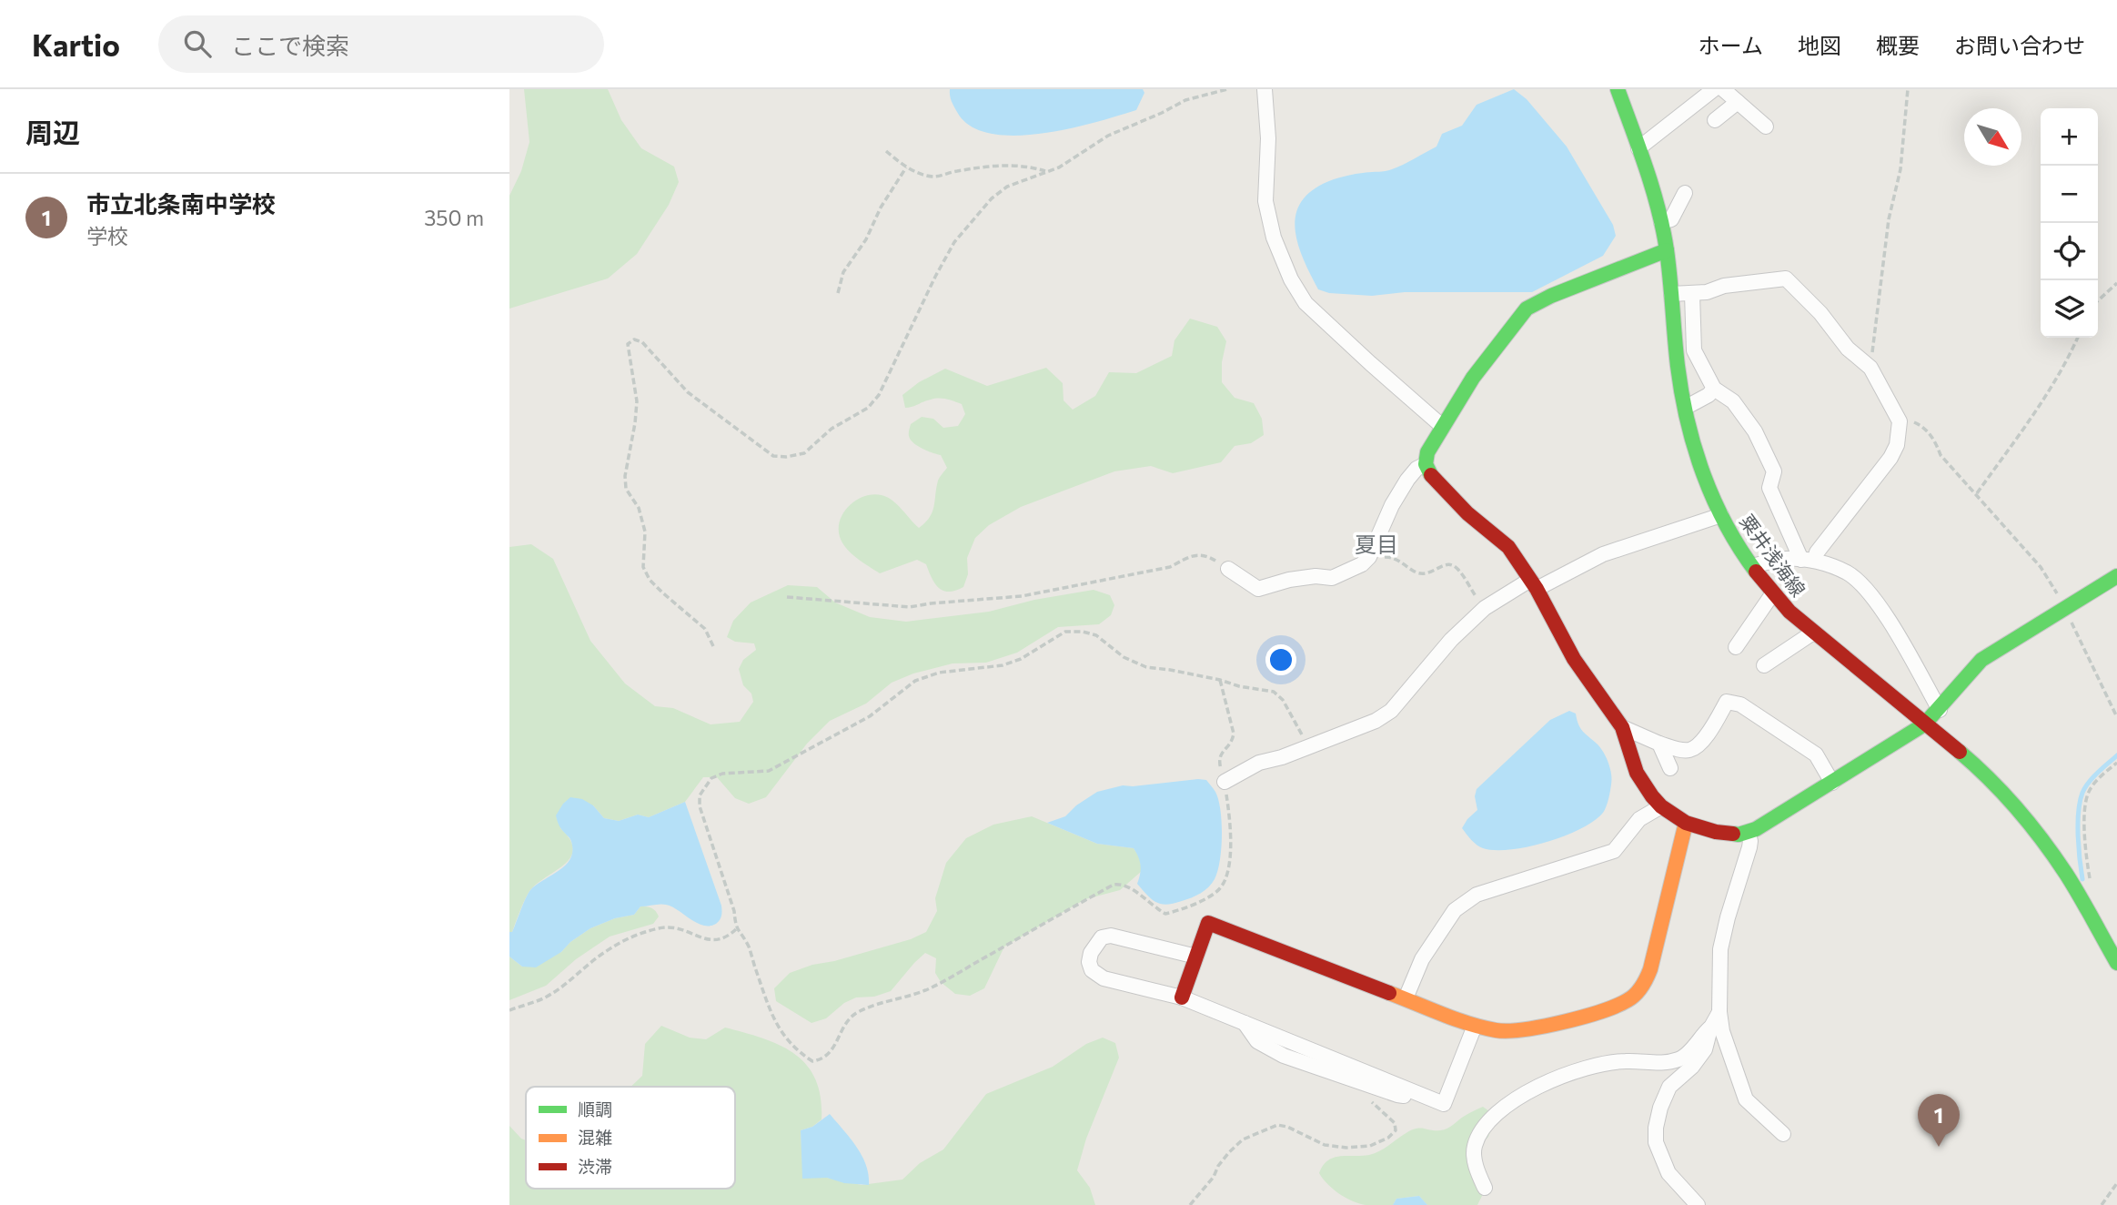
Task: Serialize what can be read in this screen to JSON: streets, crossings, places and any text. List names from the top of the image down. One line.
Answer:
{"streets":{"street":["粟井浅海線"]},"districts":["夏目"],"legend":["順調","混雑","渋滞"],"north":"bottom right","page":{"header":"Kartio","search":"ここで検索","nav":["ホーム","地図","概要","お問い合わせ"],"heading":"周辺","map_buttons":["+","−"],"list":[{"mark":"1","name":"市立北条南中学校","note":"学校","value":"350 m"}],"pins":"1"}}
